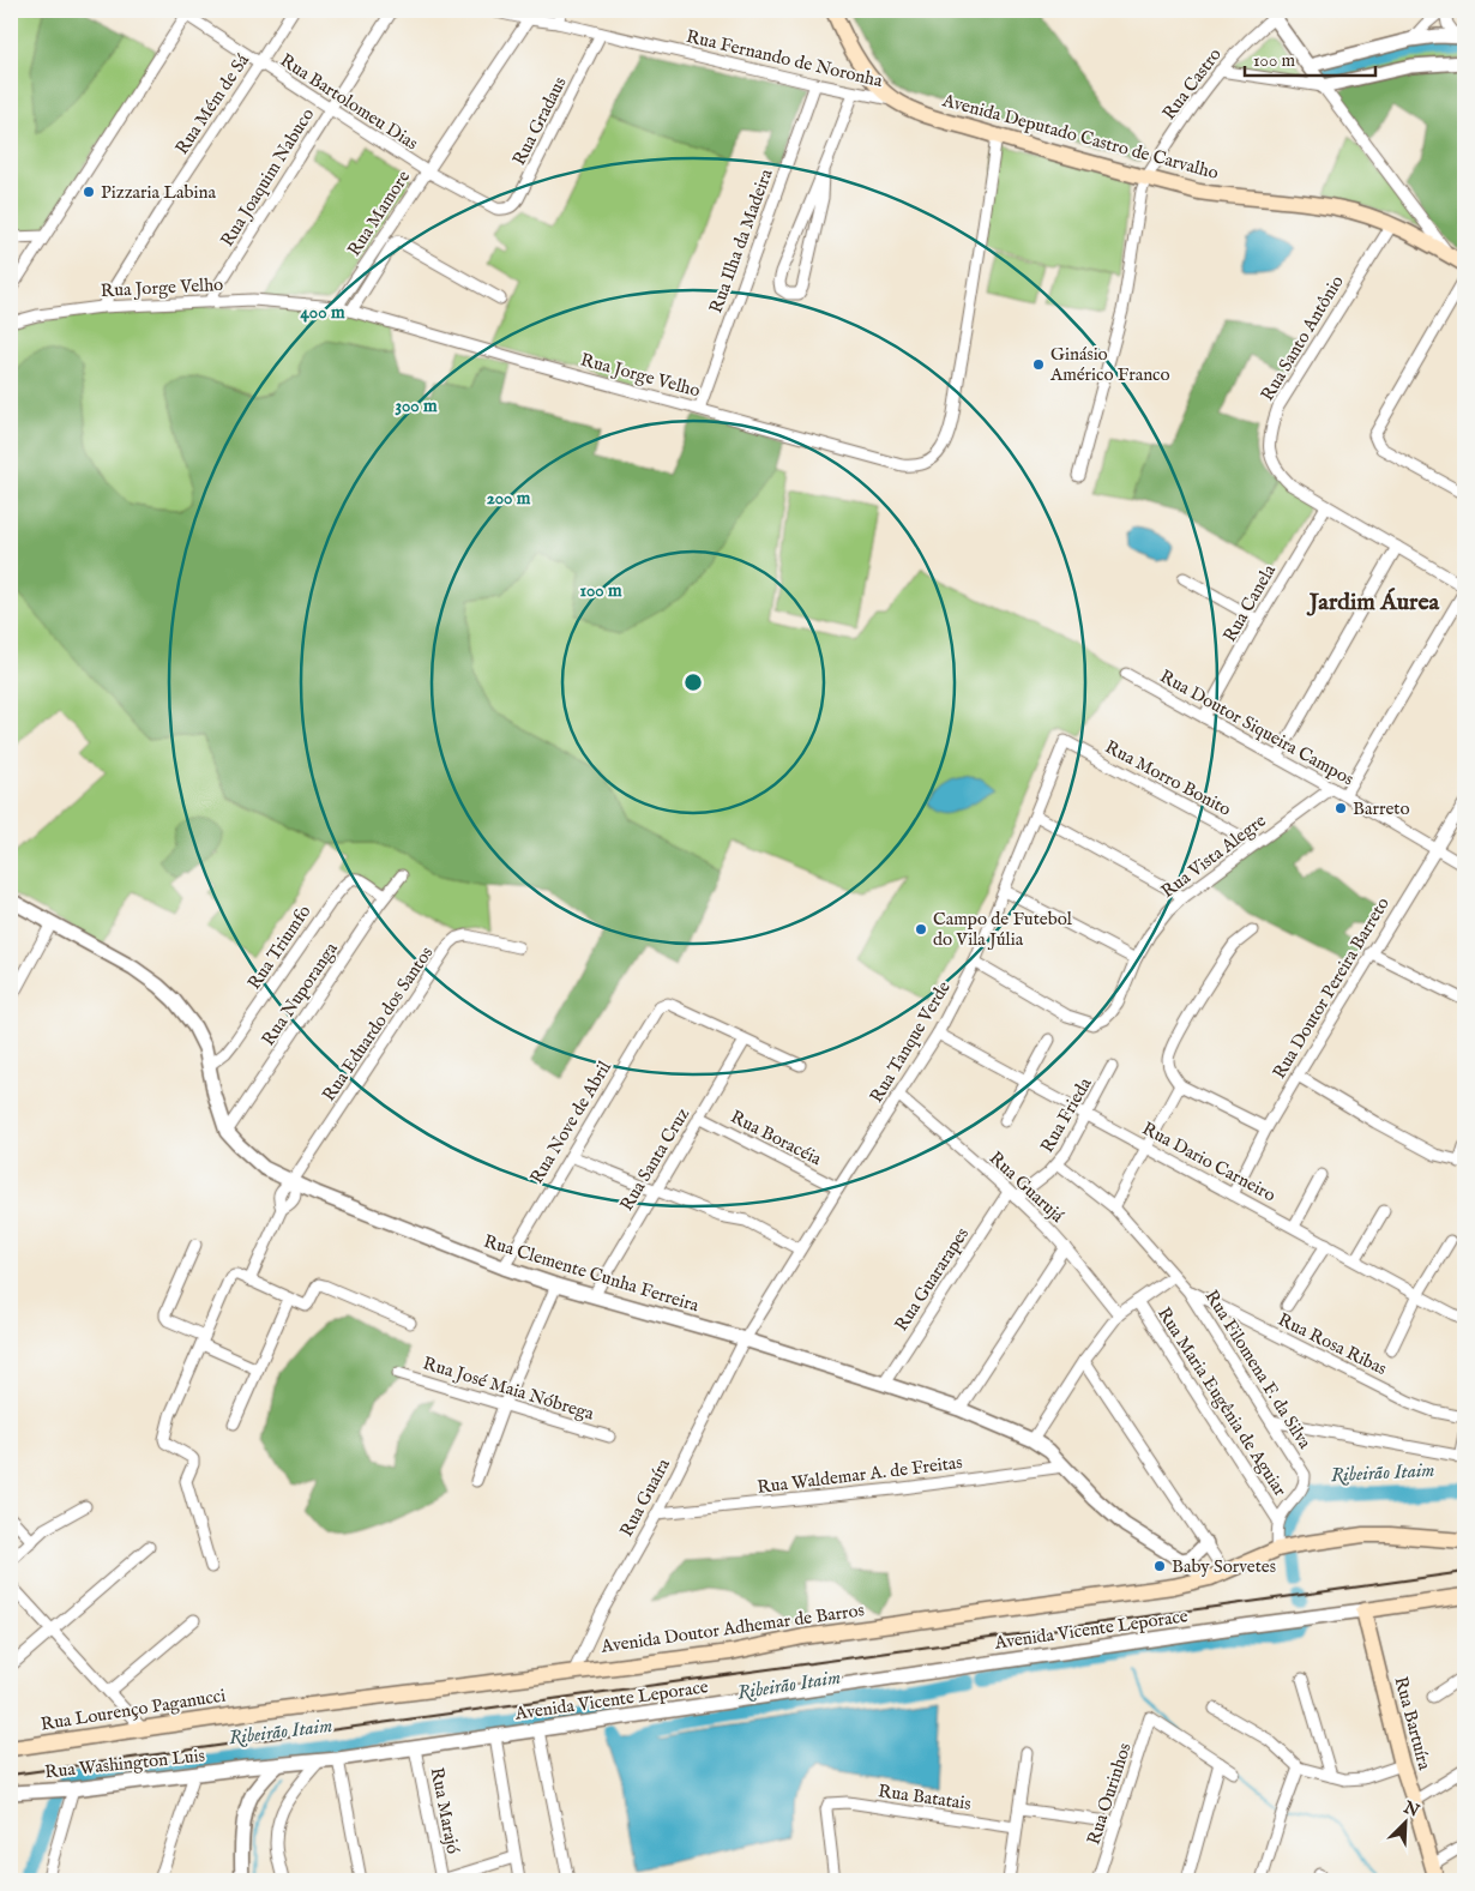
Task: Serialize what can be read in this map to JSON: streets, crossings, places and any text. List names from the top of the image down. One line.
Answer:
{"streets":{"main road":["Avenida Deputado Castro de Carvalho","Avenida Doutor Adhemar de Barros","Rua Lourenço Paganucci","Rua Bartuíra"],"street":["Rua Fernando de Noronha","Rua Castro","Rua Bartolomeu Dias","Rua Mém de Sá","Rua Gradaus","Rua Joaquim Nabuco","Rua Mamore","Rua Ilha da Madeira","Rua Jorge Velho","Rua Santo Antônio","Rua Canela","Rua Doutor Siqueira Campos","Rua Morro Bonito","Rua Vista Alegre","Rua Triumfo","Rua Doutor Pereira Barreto","Rua Nuporanga","Rua Eduardo dos Santos","Rua Tanque Verde","Rua Frieda","Rua Nove de Abril","Rua Boracéia","Rua Santa Cruz","Rua Dario Carneiro","Rua Guarujá","Rua Clemente Cunha Ferreira","Rua Guararapes","Rua Rosa Ribas","Rua Filomena F. da Silva","Rua José Maia Nóbrega","Rua Maria Eugênia de Aguiar","Rua Waldemar A. de Freitas","Rua Guaíra","Avenida Vicente Leporace","Rua Washington Luis","Rua Ourinhos","Rua Batatais","Rua Marajó"]},"crossings":[["Rua Fernando de Noronha","Rua Gradaus"],["Rua Fernando de Noronha","Avenida Deputado Castro de Carvalho"],["Rua Fernando de Noronha","Rua Mamore"],["Rua Fernando de Noronha","Rua Ilha da Madeira"],["Rua Castro","Avenida Deputado Castro de Carvalho"],["Rua Bartolomeu Dias","Rua Mém de Sá"],["Rua Bartolomeu Dias","Rua Gradaus"],["Rua Bartolomeu Dias","Rua Joaquim Nabuco"],["Rua Bartolomeu Dias","Rua Mamore"],["Rua Mém de Sá","Rua Jorge Velho"],["Avenida Deputado Castro de Carvalho","Rua Jorge Velho"],["Avenida Deputado Castro de Carvalho","Rua Santo Antônio"],["Rua Joaquim Nabuco","Rua Jorge Velho"],["Rua Mamore","Rua Jorge Velho"],["Rua Ilha da Madeira","Rua Jorge Velho"],["Rua Santo Antônio","Rua Canela"],["Rua Canela","Rua Doutor Siqueira Campos"],["Rua Doutor Siqueira Campos","Rua Vista Alegre"],["Rua Doutor Siqueira Campos","Rua Doutor Pereira Barreto"],["Rua Morro Bonito","Rua Vista Alegre"],["Rua Morro Bonito","Rua Tanque Verde"],["Rua Vista Alegre","Rua Tanque Verde"],["Rua Triumfo","Rua Nuporanga"],["Rua Triumfo","Rua Clemente Cunha Ferreira"],["Rua Doutor Pereira Barreto","Rua Dario Carneiro"],["Rua Nuporanga","Rua Clemente Cunha Ferreira"],["Rua Eduardo dos Santos","Rua Clemente Cunha Ferreira"],["Rua Tanque Verde","Rua Boracéia"],["Rua Tanque Verde","Rua Dario Carneiro"],["Rua Tanque Verde","Rua Guarujá"],["Rua Tanque Verde","Rua Clemente Cunha Ferreira"],["Rua Tanque Verde","Rua Guaíra"],["Rua Frieda","Rua Dario Carneiro"],["Rua Frieda","Rua Guarujá"],["Rua Frieda","Rua Guararapes"],["Rua Frieda","Rua Filomena F. da Silva"],["Rua Nove de Abril","Rua Santa Cruz"],["Rua Nove de Abril","Rua Clemente Cunha Ferreira"],["Rua Boracéia","Rua Santa Cruz"],["Rua Santa Cruz","Rua Clemente Cunha Ferreira"],["Rua Guarujá","Rua Guararapes"],["Rua Clemente Cunha Ferreira","Rua Guararapes"],["Rua Clemente Cunha Ferreira","Rua Waldemar A. de Freitas"],["Rua Clemente Cunha Ferreira","Rua Guaíra"],["Rua Clemente Cunha Ferreira","Avenida Doutor Adhemar de Barros"],["Rua Rosa Ribas","Rua Filomena F. da Silva"],["Rua Filomena F. da Silva","Rua Maria Eugênia de Aguiar"],["Rua Waldemar A. de Freitas","Rua Guaíra"],["Rua Guaíra","Avenida Doutor Adhemar de Barros"],["Avenida Doutor Adhemar de Barros","Rua Lourenço Paganucci"],["Avenida Vicente Leporace","Rua Bartuíra"],["Avenida Vicente Leporace","Rua Washington Luis"],["Avenida Vicente Leporace","Rua Marajó"]],"districts":["Jardim Áurea"],"water":["Ribeirão Itaim"],"places":["Pizzaria Labina","Ginásio Américo Franco","Barreto","Campo de Futebol do Vila Júlia","Baby Sorvetes"],"scale_bar":"100 m","north":"top right","rings":["400 m","300 m","200 m","100 m"]}
